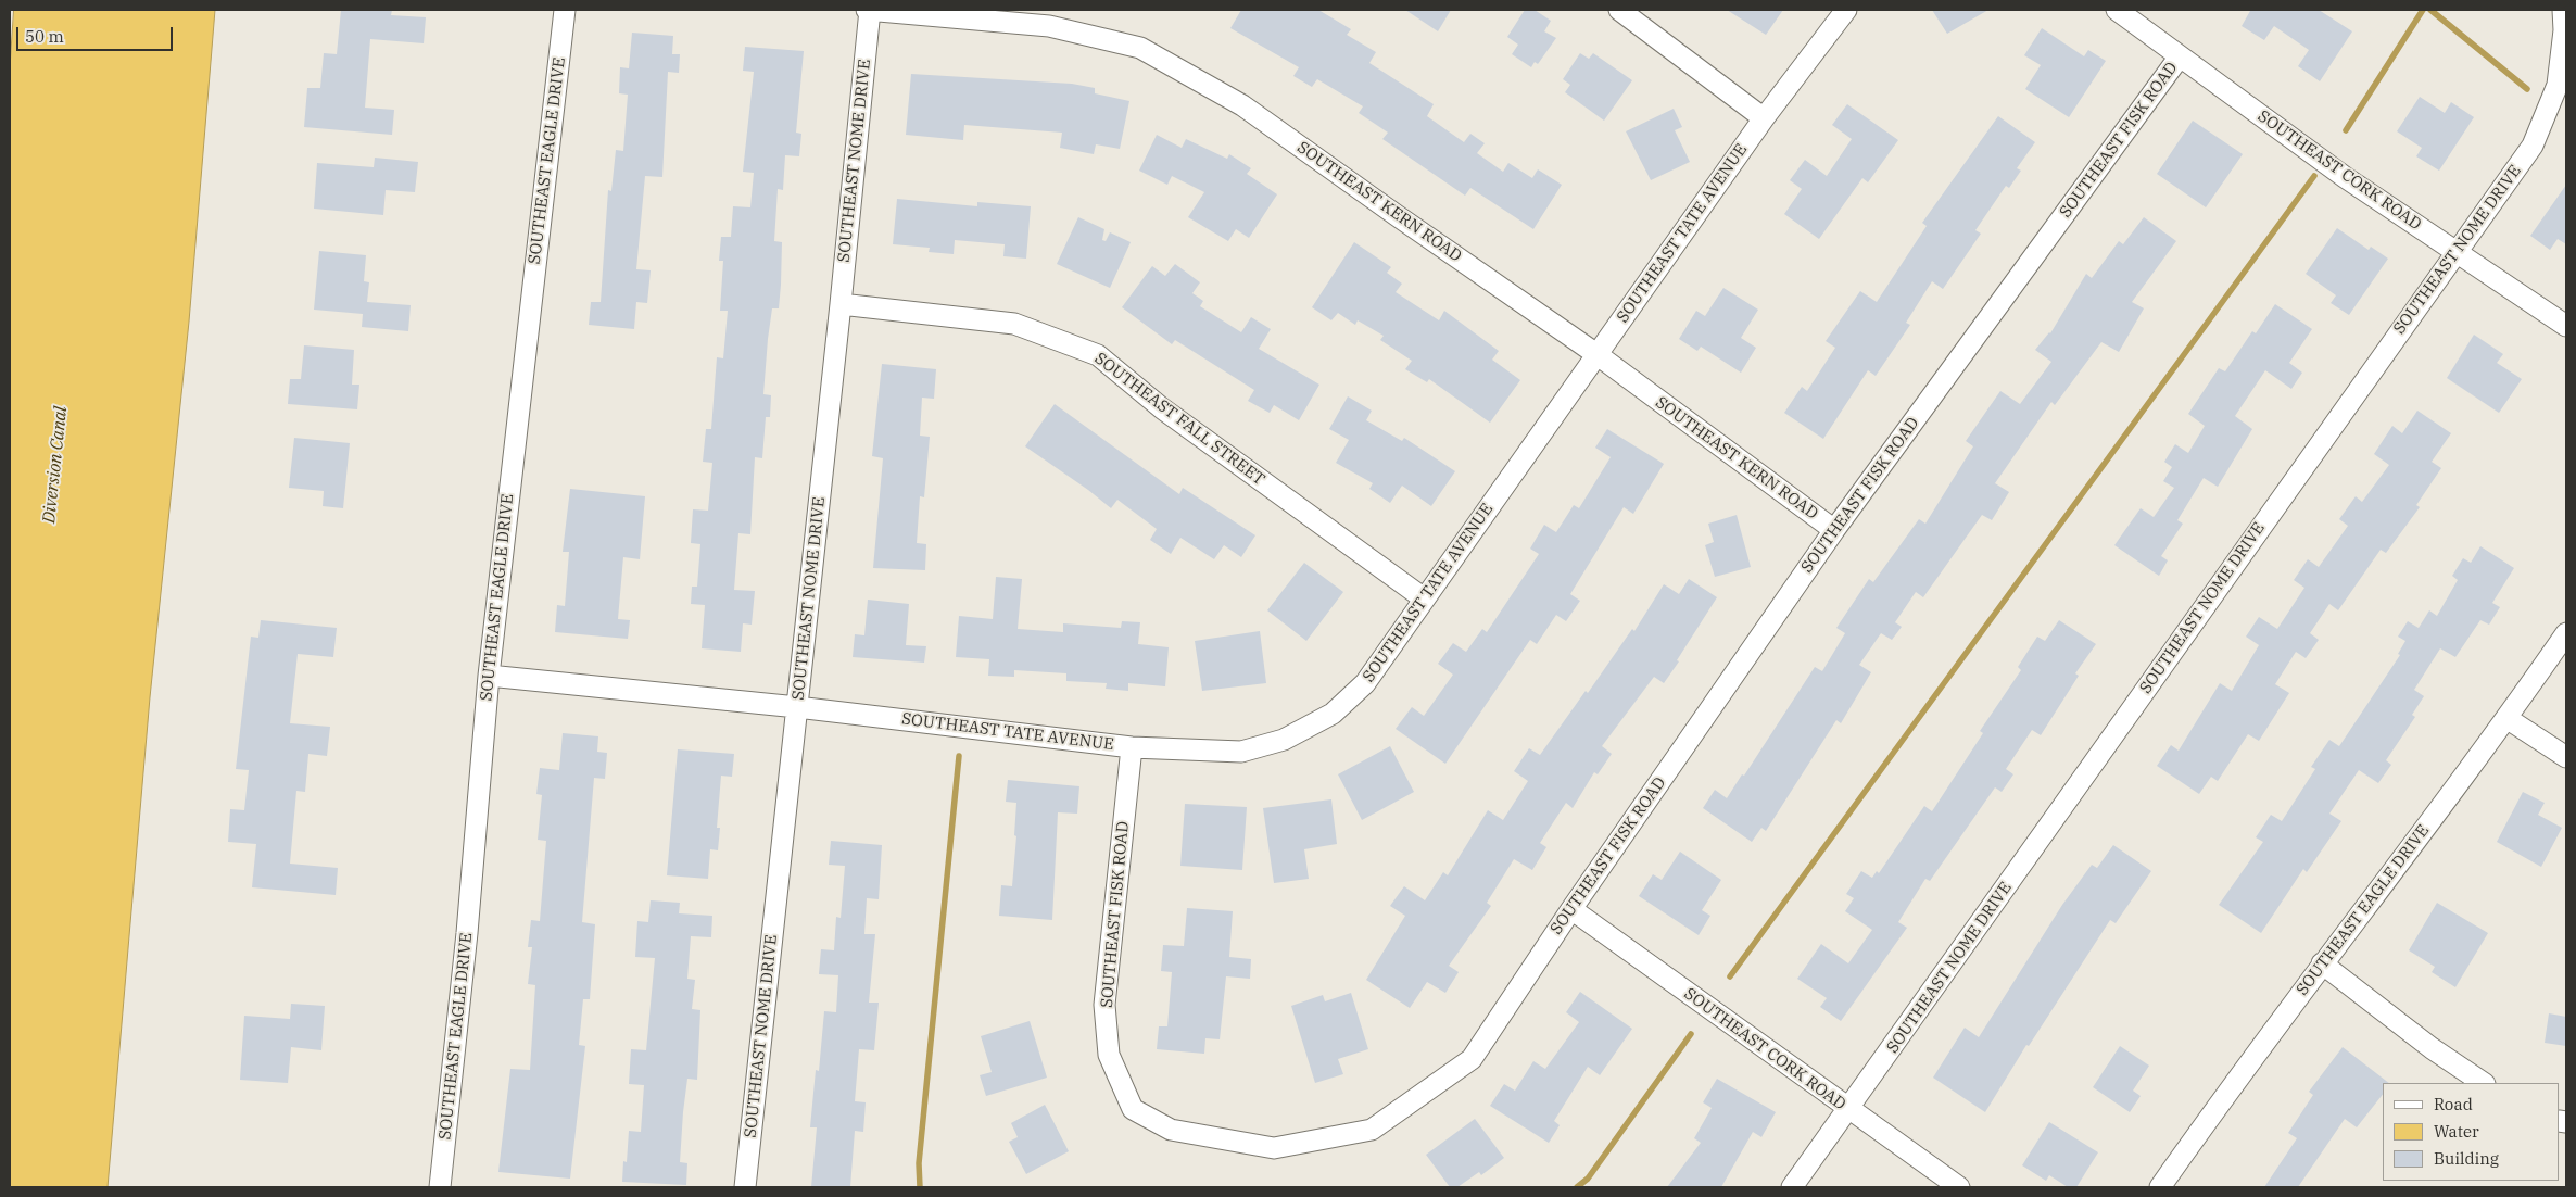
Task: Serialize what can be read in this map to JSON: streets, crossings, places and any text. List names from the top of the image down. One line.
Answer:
{"streets":{"street":["SOUTHEAST FISK ROAD","SOUTHEAST EAGLE DRIVE","SOUTHEAST NOME DRIVE","SOUTHEAST CORK ROAD","SOUTHEAST KERN ROAD","SOUTHEAST TATE AVENUE","SOUTHEAST FALL STREET"]},"crossings":[["SOUTHEAST FISK ROAD","SOUTHEAST CORK ROAD"],["SOUTHEAST FISK ROAD","SOUTHEAST KERN ROAD"],["SOUTHEAST FISK ROAD","SOUTHEAST TATE AVENUE"],["SOUTHEAST EAGLE DRIVE","SOUTHEAST TATE AVENUE"],["SOUTHEAST NOME DRIVE","SOUTHEAST CORK ROAD"],["SOUTHEAST NOME DRIVE","SOUTHEAST KERN ROAD"],["SOUTHEAST NOME DRIVE","SOUTHEAST TATE AVENUE"],["SOUTHEAST NOME DRIVE","SOUTHEAST FALL STREET"],["SOUTHEAST KERN ROAD","SOUTHEAST TATE AVENUE"],["SOUTHEAST TATE AVENUE","SOUTHEAST FALL STREET"]],"water":["Diversion Canal"],"legend":["Road","Water","Building"],"scale_bar":"50 m"}
